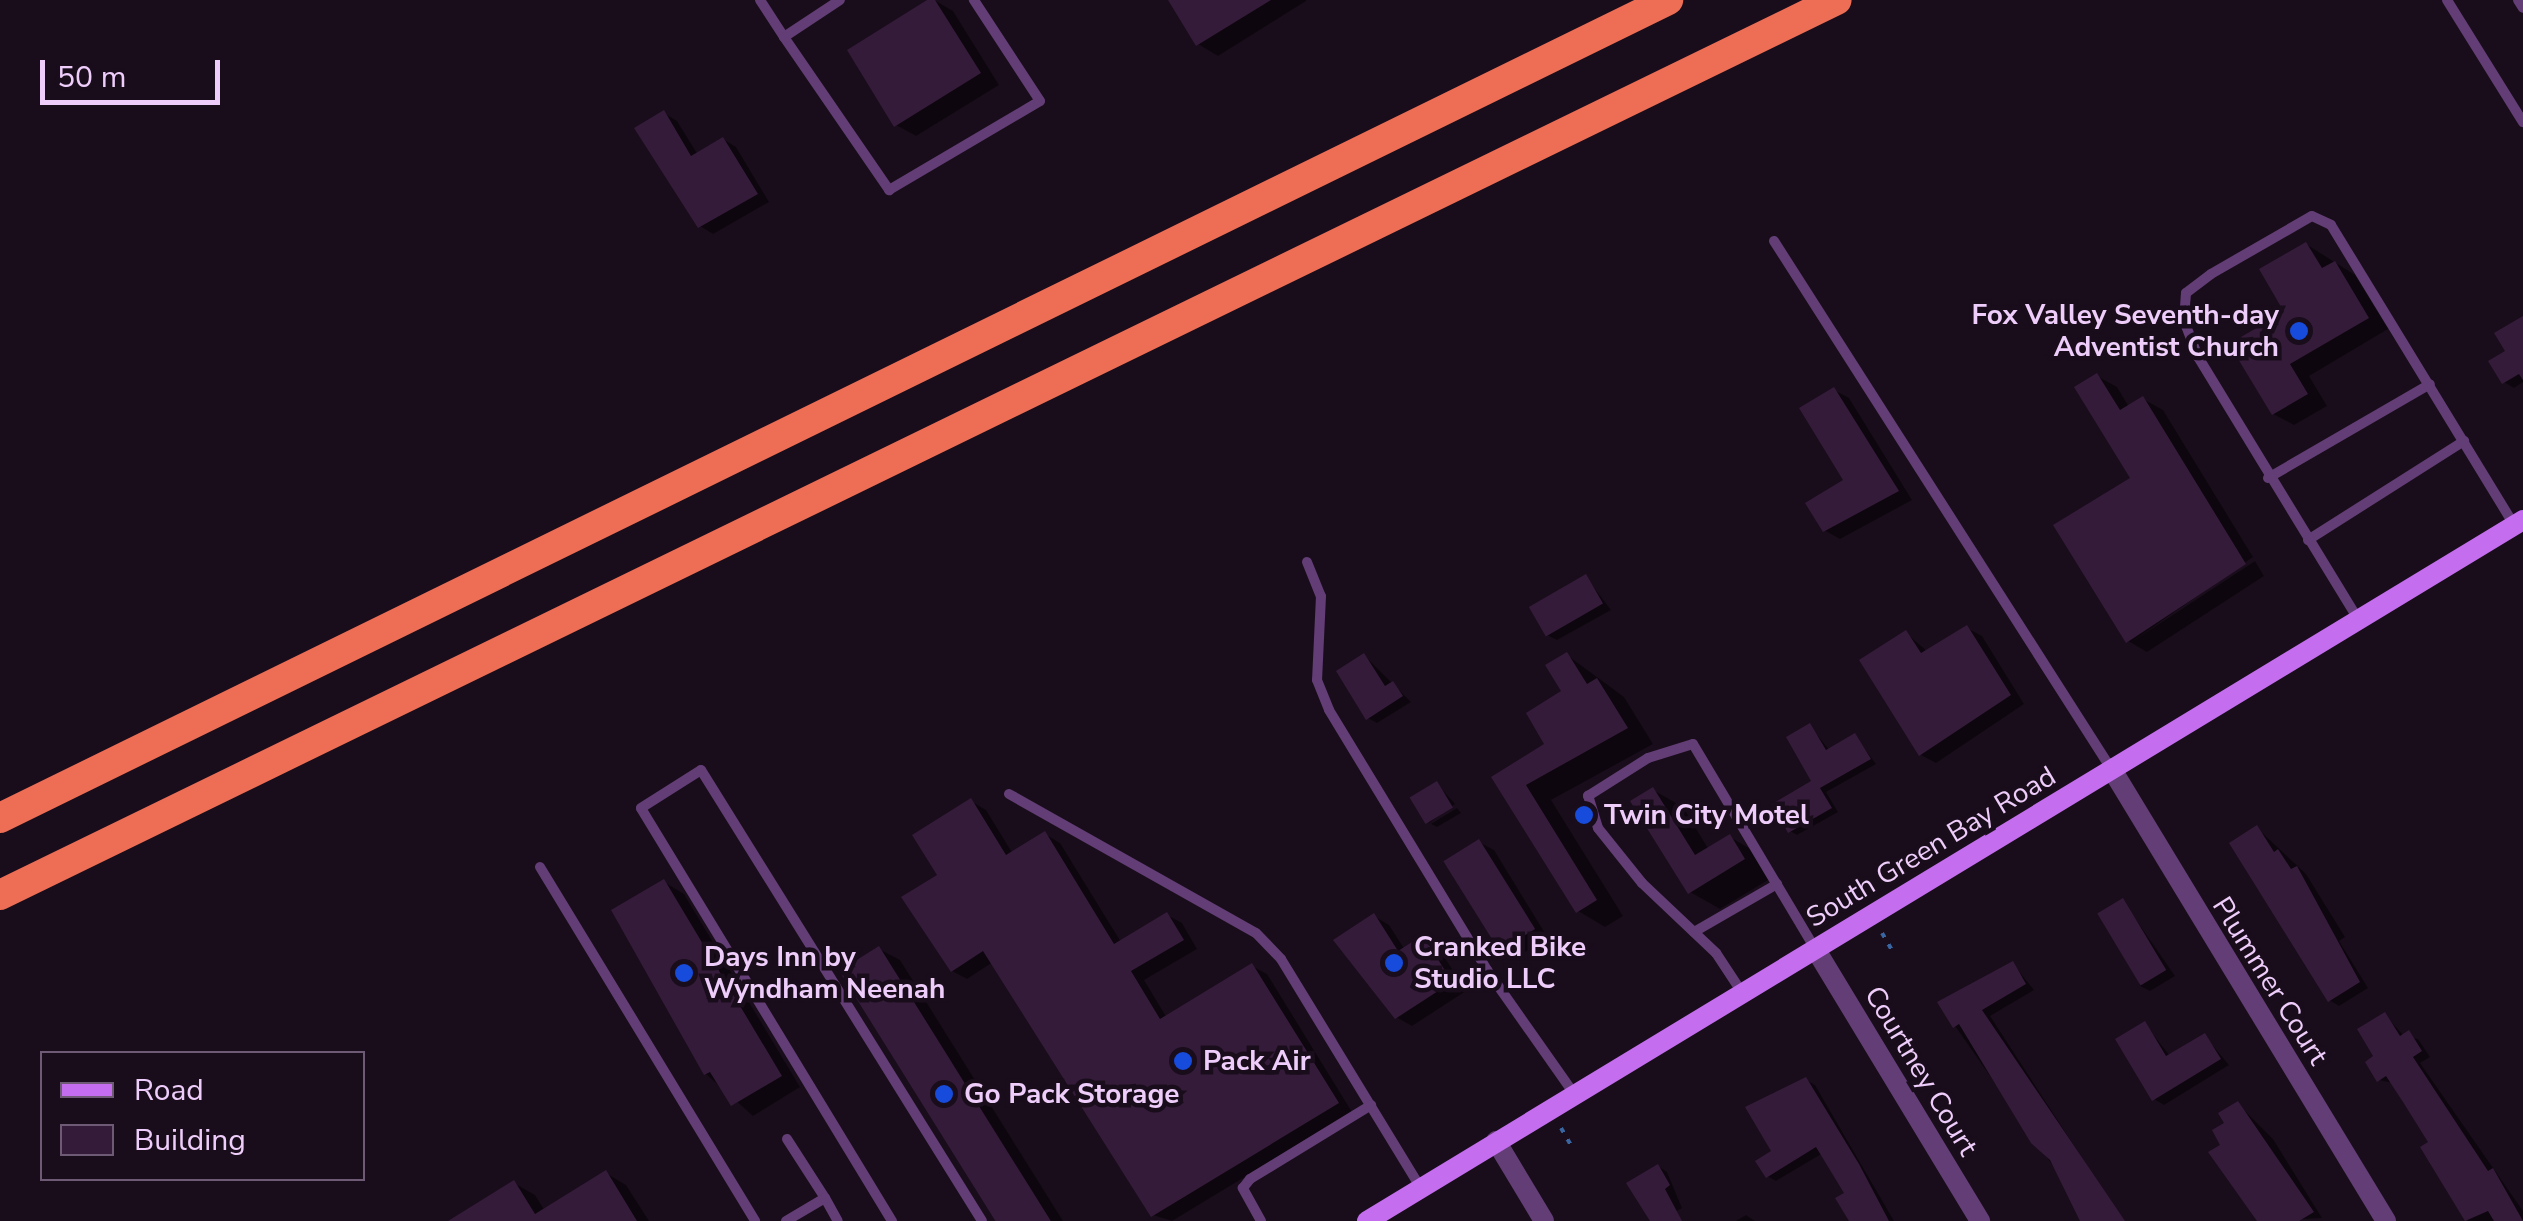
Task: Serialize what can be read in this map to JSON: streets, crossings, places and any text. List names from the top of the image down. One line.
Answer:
{"streets":{"main road":["South Green Bay Road"],"street":["Plummer Court","Courtney Court"]},"crossings":[["South Green Bay Road","Plummer Court"],["South Green Bay Road","Courtney Court"]],"places":["Fox Valley Seventh-day Adventist Church","Twin City Motel","Cranked Bike Studio LLC","Days Inn by Wyndham Neenah","Pack Air","Go Pack Storage"],"legend":["Road","Building"],"scale_bar":"50 m"}
